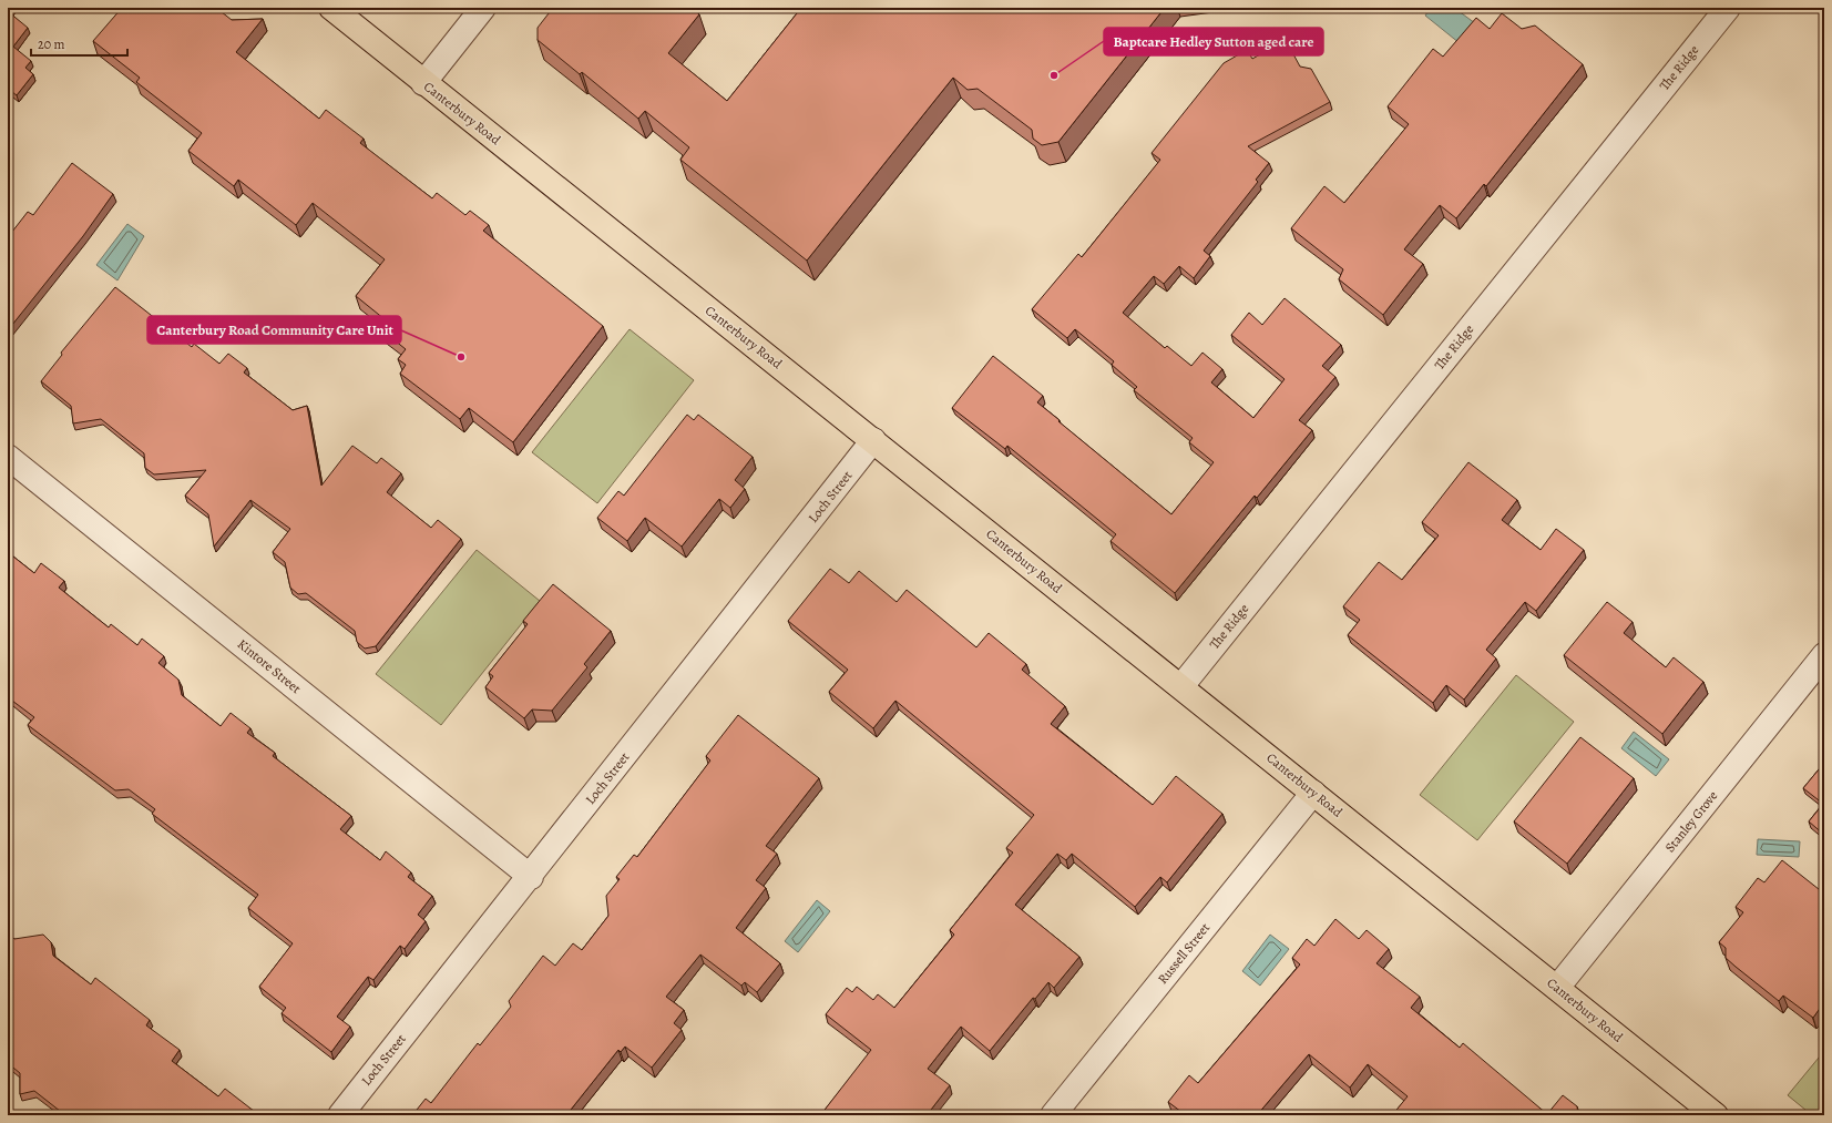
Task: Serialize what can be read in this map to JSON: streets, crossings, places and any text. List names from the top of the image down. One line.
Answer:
{"streets":{"main road":["Canterbury Road"],"street":["The Ridge","Loch Street","Kintore Street","Stanley Grove","Russell Street"]},"crossings":[["The Ridge","Canterbury Road"],["Canterbury Road","Loch Street"],["Canterbury Road","Stanley Grove"],["Canterbury Road","Russell Street"],["Loch Street","Kintore Street"]],"places":["Baptcare Hedley Sutton aged care","Canterbury Road Community Care Unit"],"scale_bar":"20 m"}
